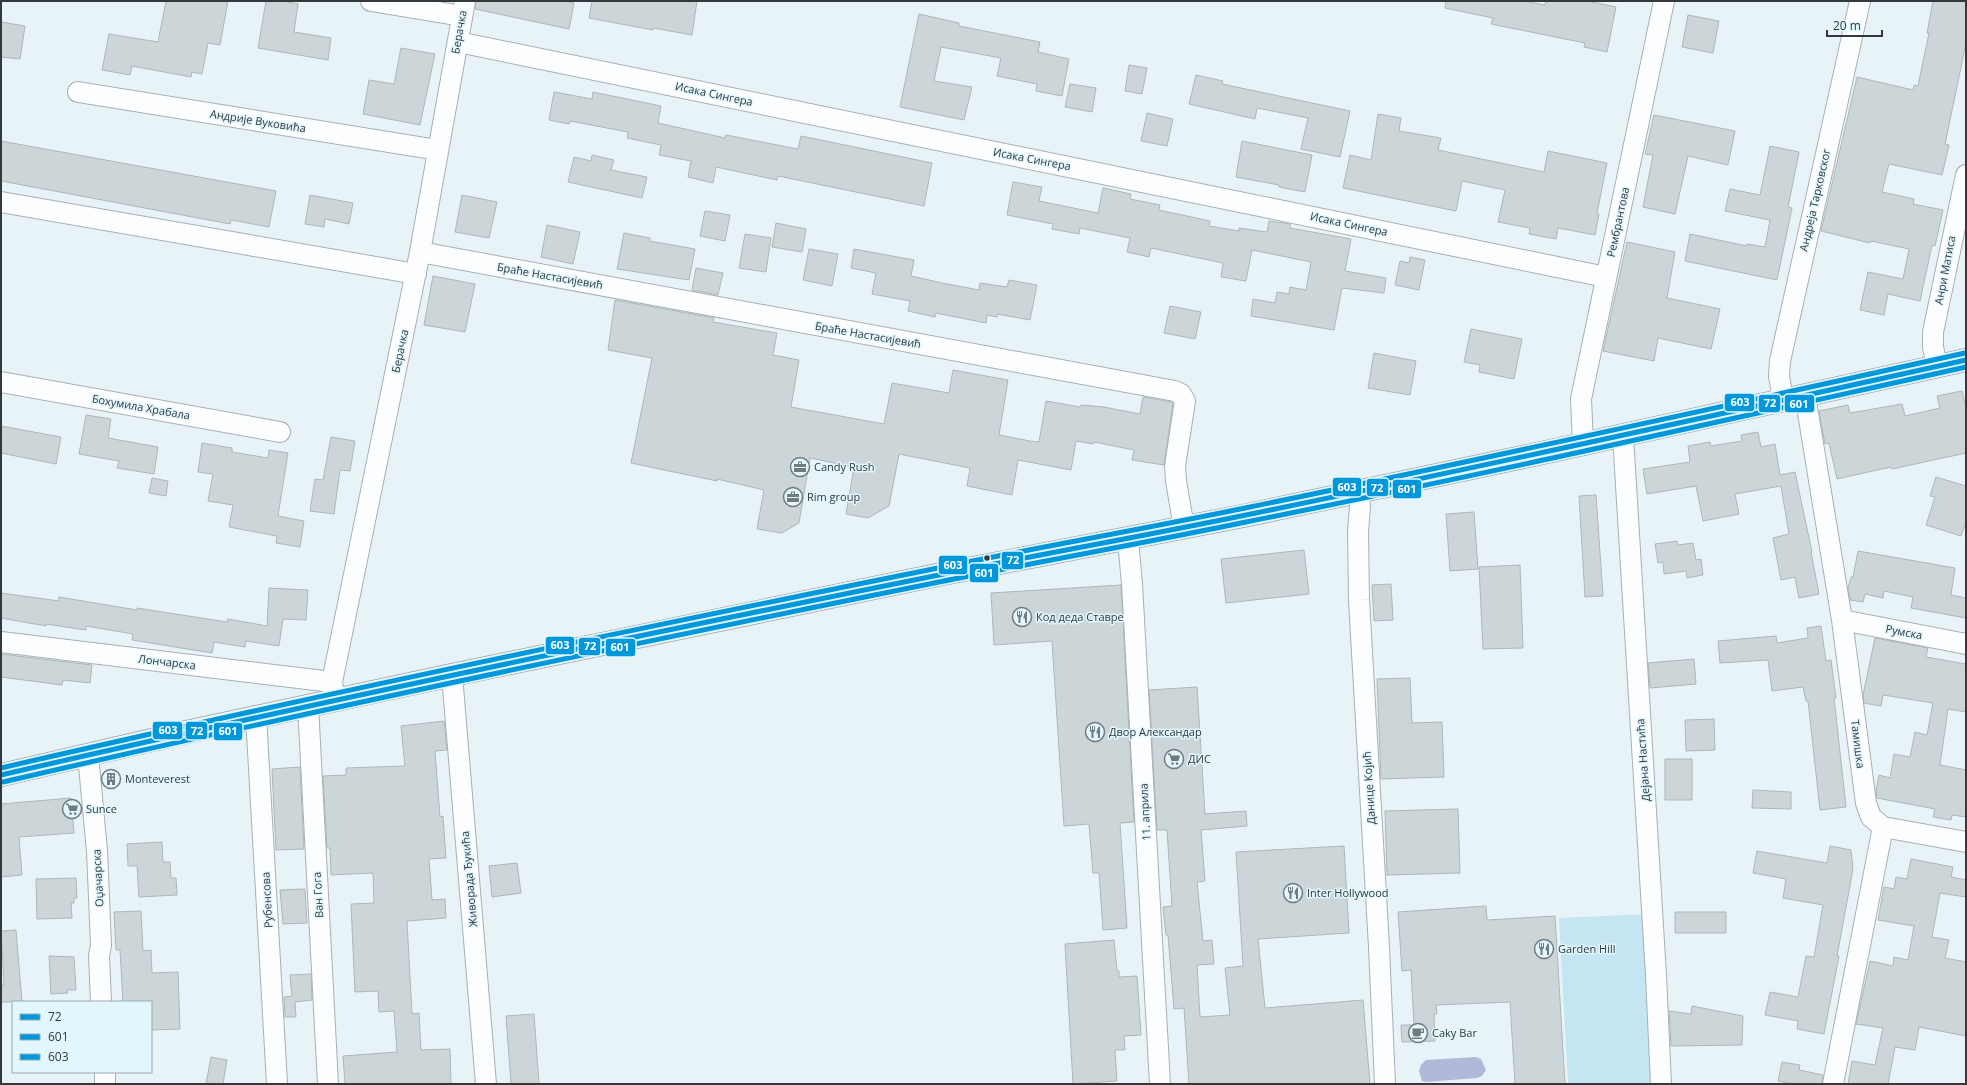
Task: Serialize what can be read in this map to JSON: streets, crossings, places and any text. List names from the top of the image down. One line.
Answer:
{"streets":{"street":["Берачка","Исака Сингера","Андрије Вуковића","Андреја Тарковског","Рембрантова","Анри Матиса","Браће Настасијевић","Бохумила Храбала","Румска","Лончарска","Тамишка","Дејана Настића","Данице Којић","11. априла","Оџачарска","Живорада Ђукића","Ван Гога","Рубенсова"]},"crossings":[["Берачка","Исака Сингера"],["Берачка","Андрије Вуковића"],["Берачка","Браће Настасијевић"],["Берачка","Лончарска"],["Исака Сингера","Рембрантова"],["Румска","Тамишка"]],"places":{"office":["Candy Rush","Rim group"],"restaurant":["Код деда Ставре","Двор Александар","Inter Hollywood","Garden Hill"],"supermarket":["ДИС","Sunce"],"building":["Monteverest"],"cafe":["Caky Bar"]},"lines":["transit line 603","transit line 72","transit line 601"],"legend":["72","601","603"],"scale_bar":"20 m"}
